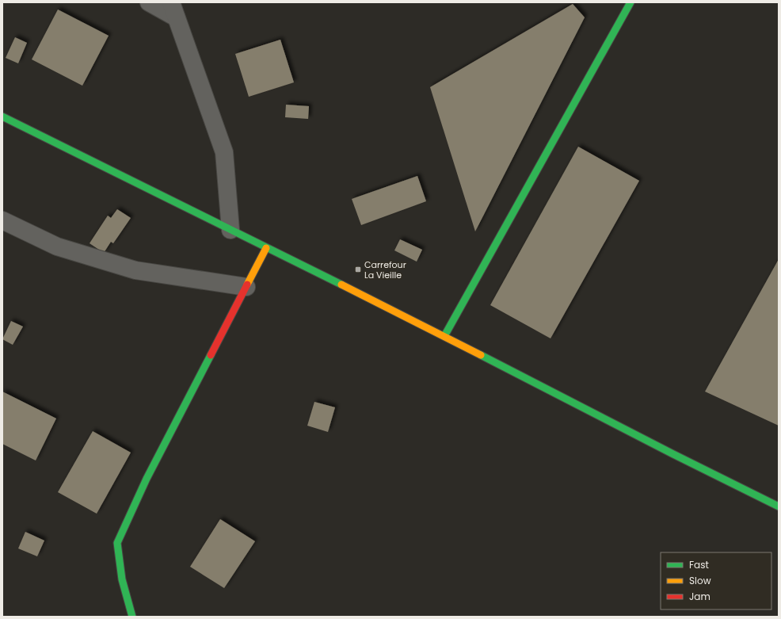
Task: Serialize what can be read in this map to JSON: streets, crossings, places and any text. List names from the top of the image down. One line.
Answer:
{"places":{"transit":["Carrefour La Vieille"]},"legend":["Fast","Slow","Jam"]}
